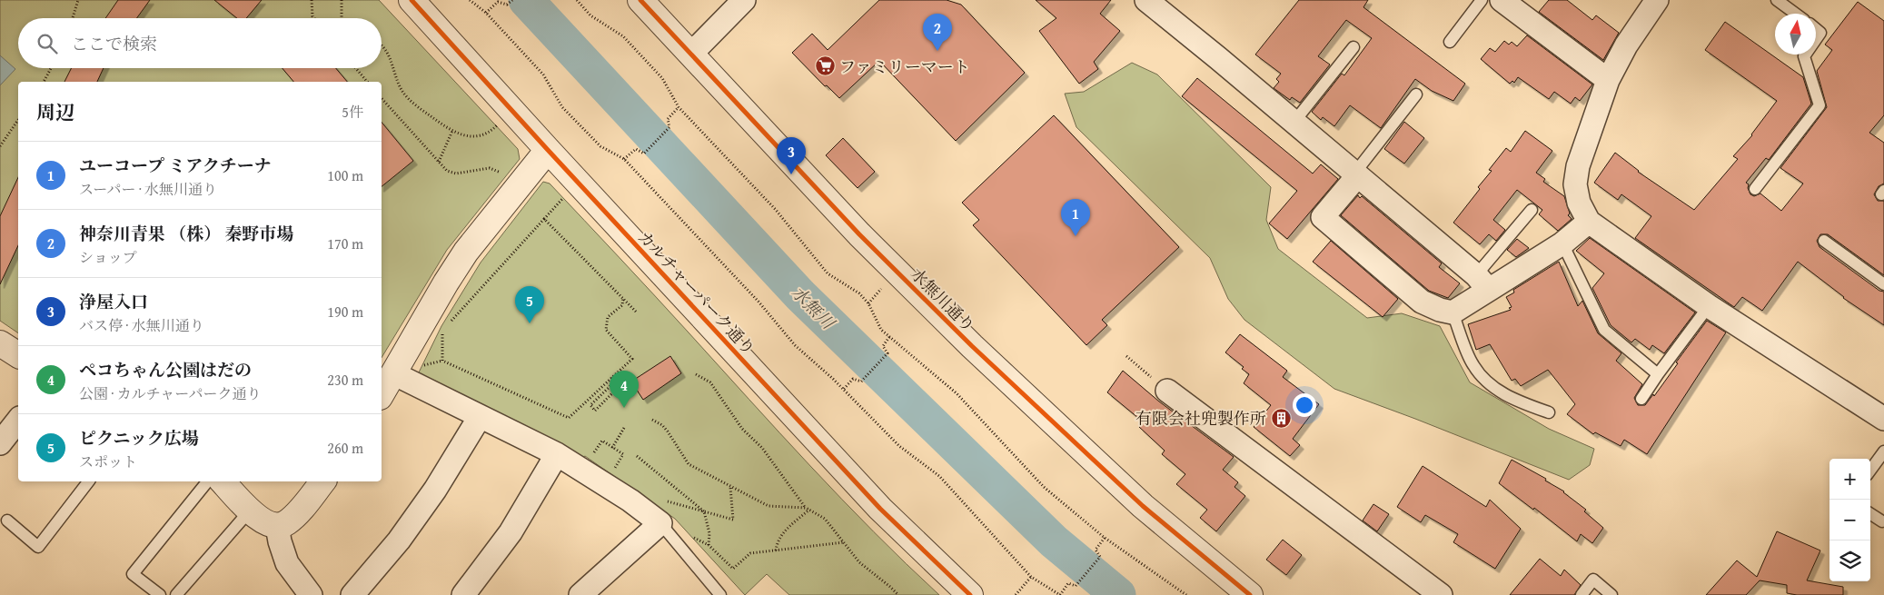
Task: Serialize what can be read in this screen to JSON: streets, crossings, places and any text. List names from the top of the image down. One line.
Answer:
{"streets":{"street":["カルチャーパーク通り","水無川通り"]},"water":["水無川"],"places":{"supermarket":["ファミリーマート"],"building":["有限会社兜製作所"]},"north":"top","page":{"pins":["2","3","1","5","4"],"search":"ここで検索","heading":["周辺","5件"],"list":[{"mark":"1","name":"ユーコープ ミアクチーナ","note":"スーパー · 水無川通り","value":"100 m"},{"mark":"2","name":"神奈川青果 （株） 秦野市場","note":"ショップ","value":"170 m"},{"mark":"3","name":"浄屋入口","note":"バス停 · 水無川通り","value":"190 m"},{"mark":"4","name":"ペコちゃん公園はだの","note":"公園 · カルチャーパーク通り","value":"230 m"},{"mark":"5","name":"ピクニック広場","note":"スポット","value":"260 m"}],"map_buttons":["+","−"]}}
